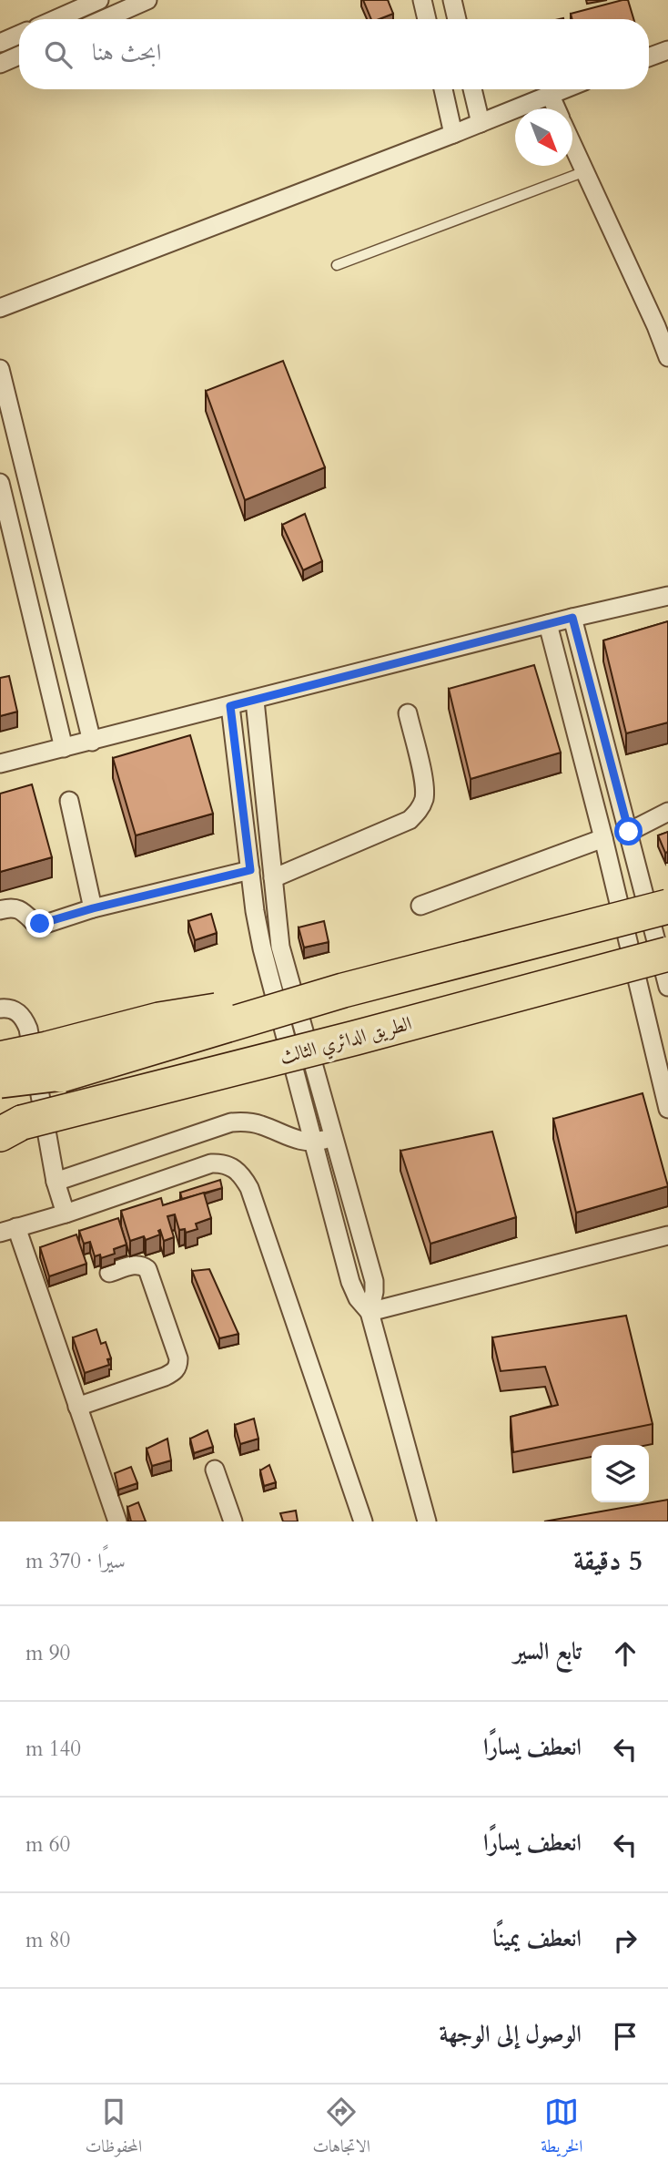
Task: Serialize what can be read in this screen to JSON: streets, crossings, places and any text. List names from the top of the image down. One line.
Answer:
{"streets":{"highway":["الطريق الدائري الثالث"]},"north":"bottom right","page":{"search":"ابحث هنا","heading":["5 دقيقة","سيرًا · 370 m"],"list":[["تابع السير","90 m"],["انعطف يسارًا","140 m"],["انعطف يسارًا","60 m"],["انعطف يمينًا","80 m"],"الوصول إلى الوجهة"],"nav":["الخريطة","الاتجاهات","المحفوظات"]}}
